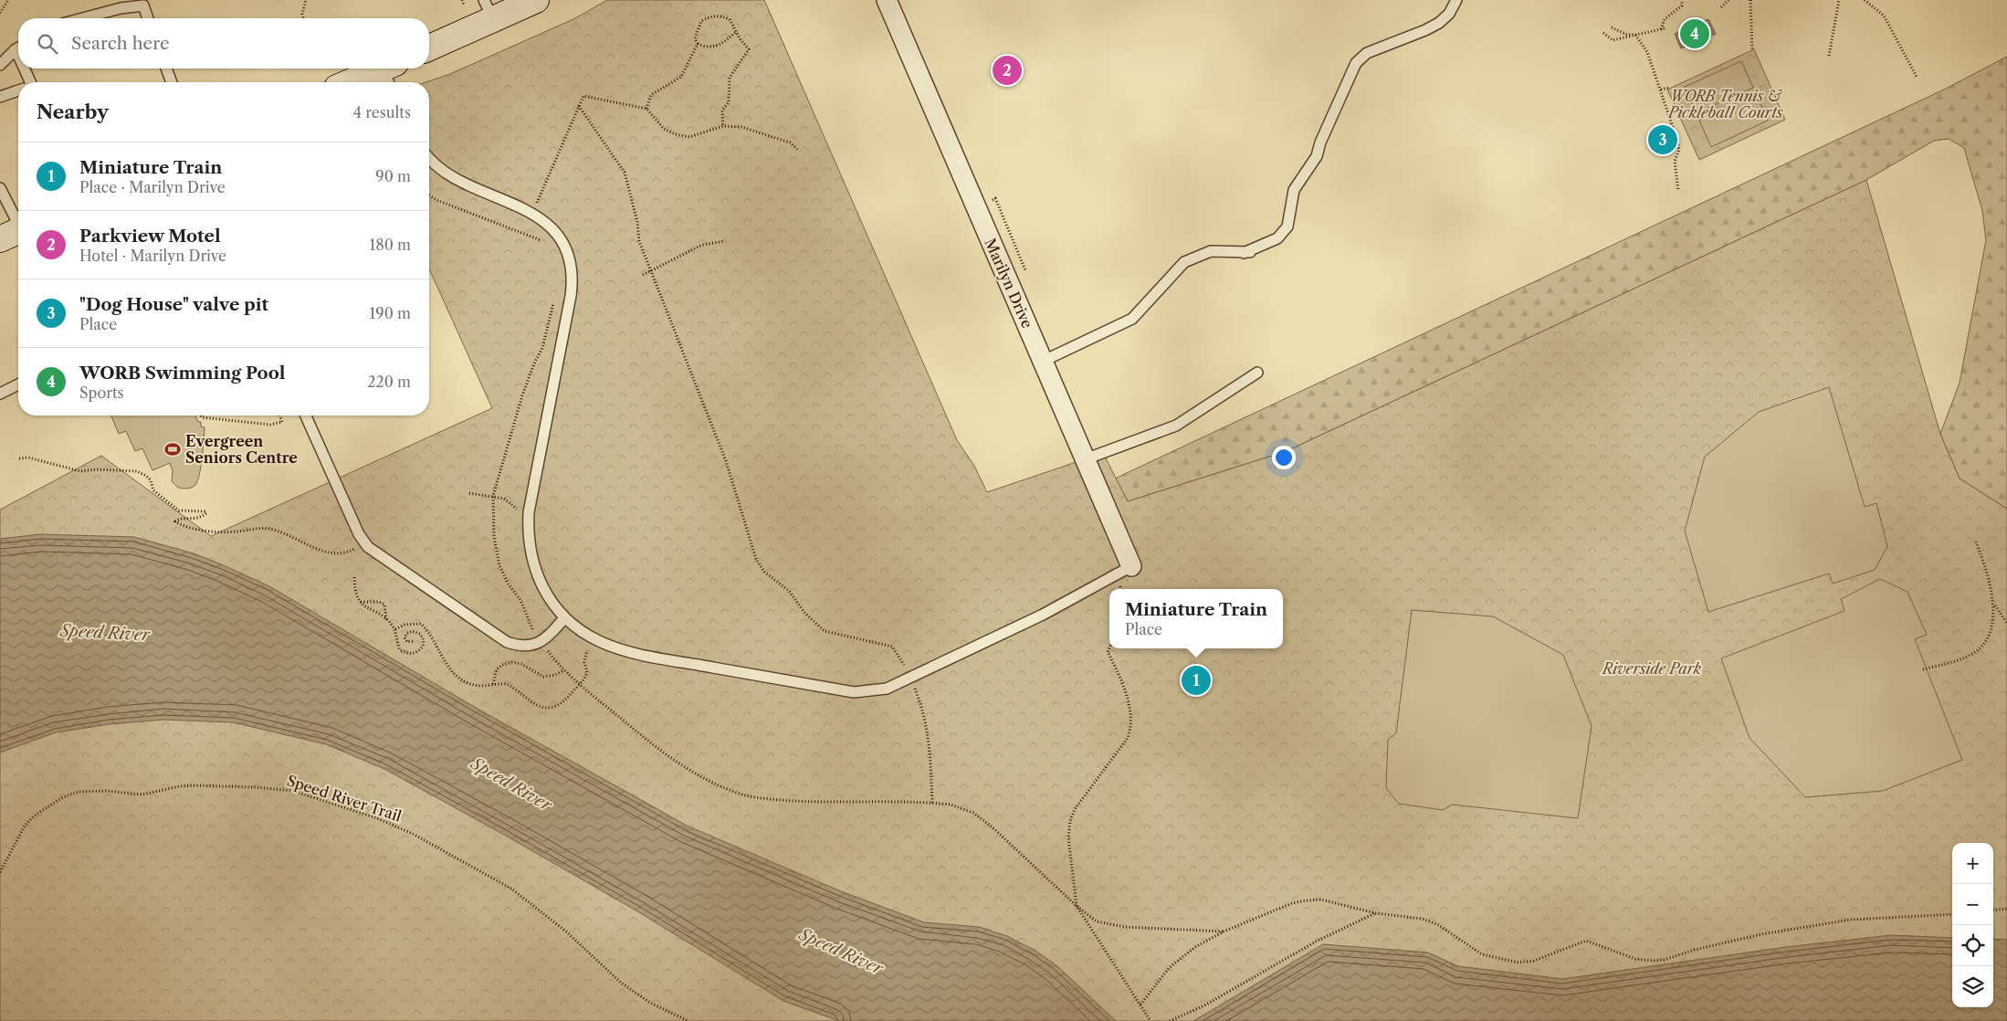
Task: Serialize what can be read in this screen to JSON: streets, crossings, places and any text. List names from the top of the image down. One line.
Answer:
{"streets":{"street":["Marilyn Drive"],"path":["Speed River Trail"]},"water":["Speed River"],"parks":["WORB Tennis & Pickleball Courts","Riverside Park"],"places":{"sports":["Evergreen Seniors Centre"]},"page":{"pins":["4","2","3","1"],"search":"Search here","heading":["Nearby","4 results"],"list":[{"mark":"1","name":"Miniature Train","note":"Place · Marilyn Drive","value":"90 m"},{"mark":"2","name":"Parkview Motel","note":"Hotel · Marilyn Drive","value":"180 m"},{"mark":"3","name":"\"Dog House\" valve pit","note":"Place","value":"190 m"},{"mark":"4","name":"WORB Swimming Pool","note":"Sports","value":"220 m"}],"popup":["Miniature Train","Place"],"map_buttons":["+","−"]}}
